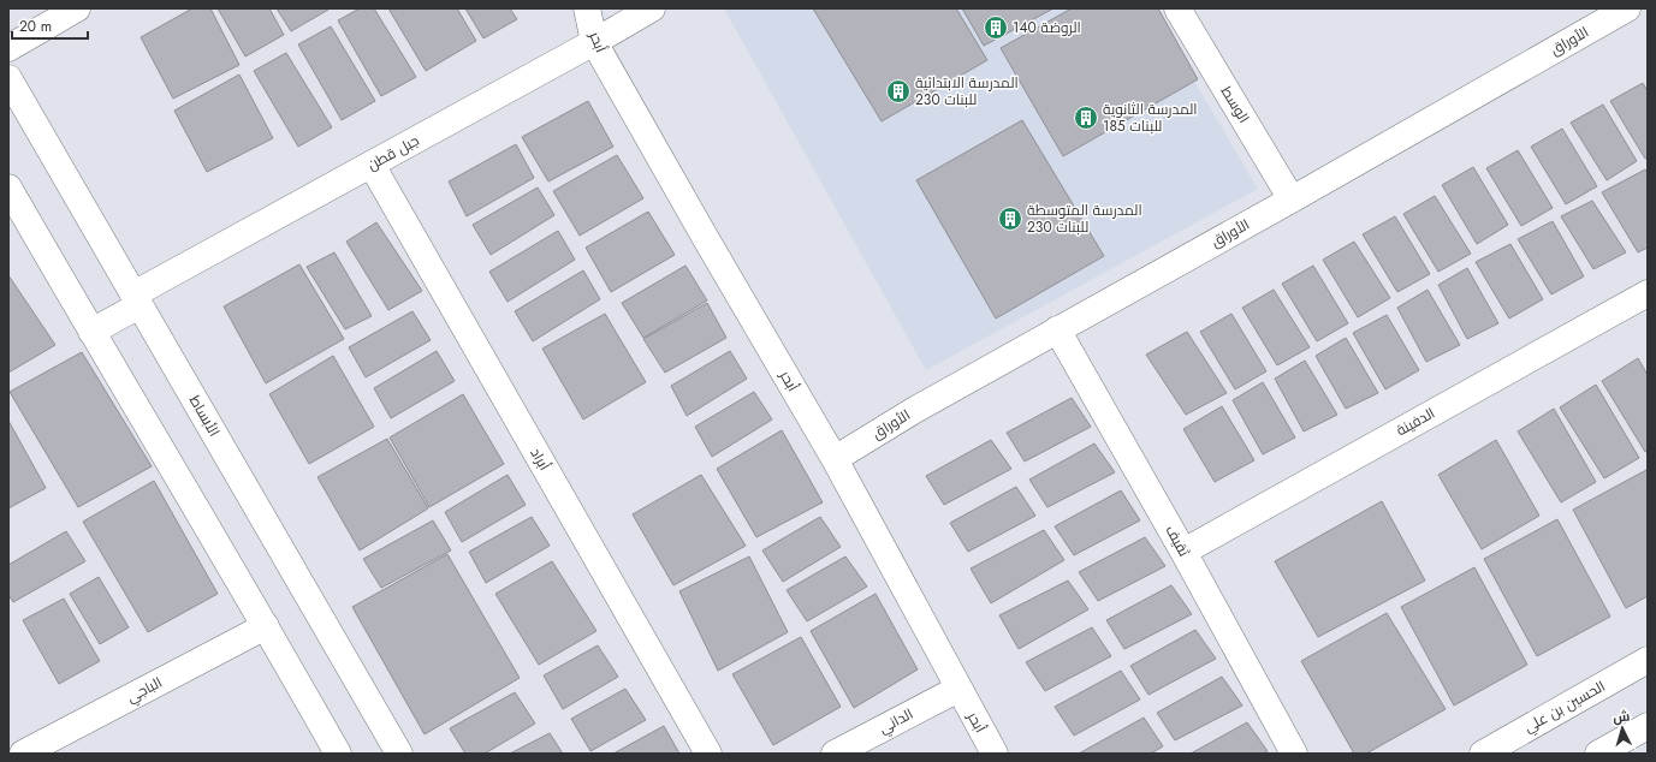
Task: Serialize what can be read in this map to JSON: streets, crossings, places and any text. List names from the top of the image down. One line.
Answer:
{"streets":{"street":["الأوراق","أبحر","الوسط","جبل قطن","الأبساط","الدفينة","أبراد","ثقيف","الباجي","الحسين بن علي","الداني"]},"crossings":[["الأوراق","أبحر"],["الأوراق","الوسط"],["الأوراق","ثقيف"],["أبحر","جبل قطن"],["أبحر","الداني"],["جبل قطن","الأبساط"],["جبل قطن","أبراد"],["الدفينة","ثقيف"]],"places":{"building":["الروضة 140","المدرسة الابتدائية 230 للبنات","المدرسة الثانوية 185 للبنات","المدرسة المتوسطة 230 للبنات"]},"scale_bar":"20 m","north":"top"}
